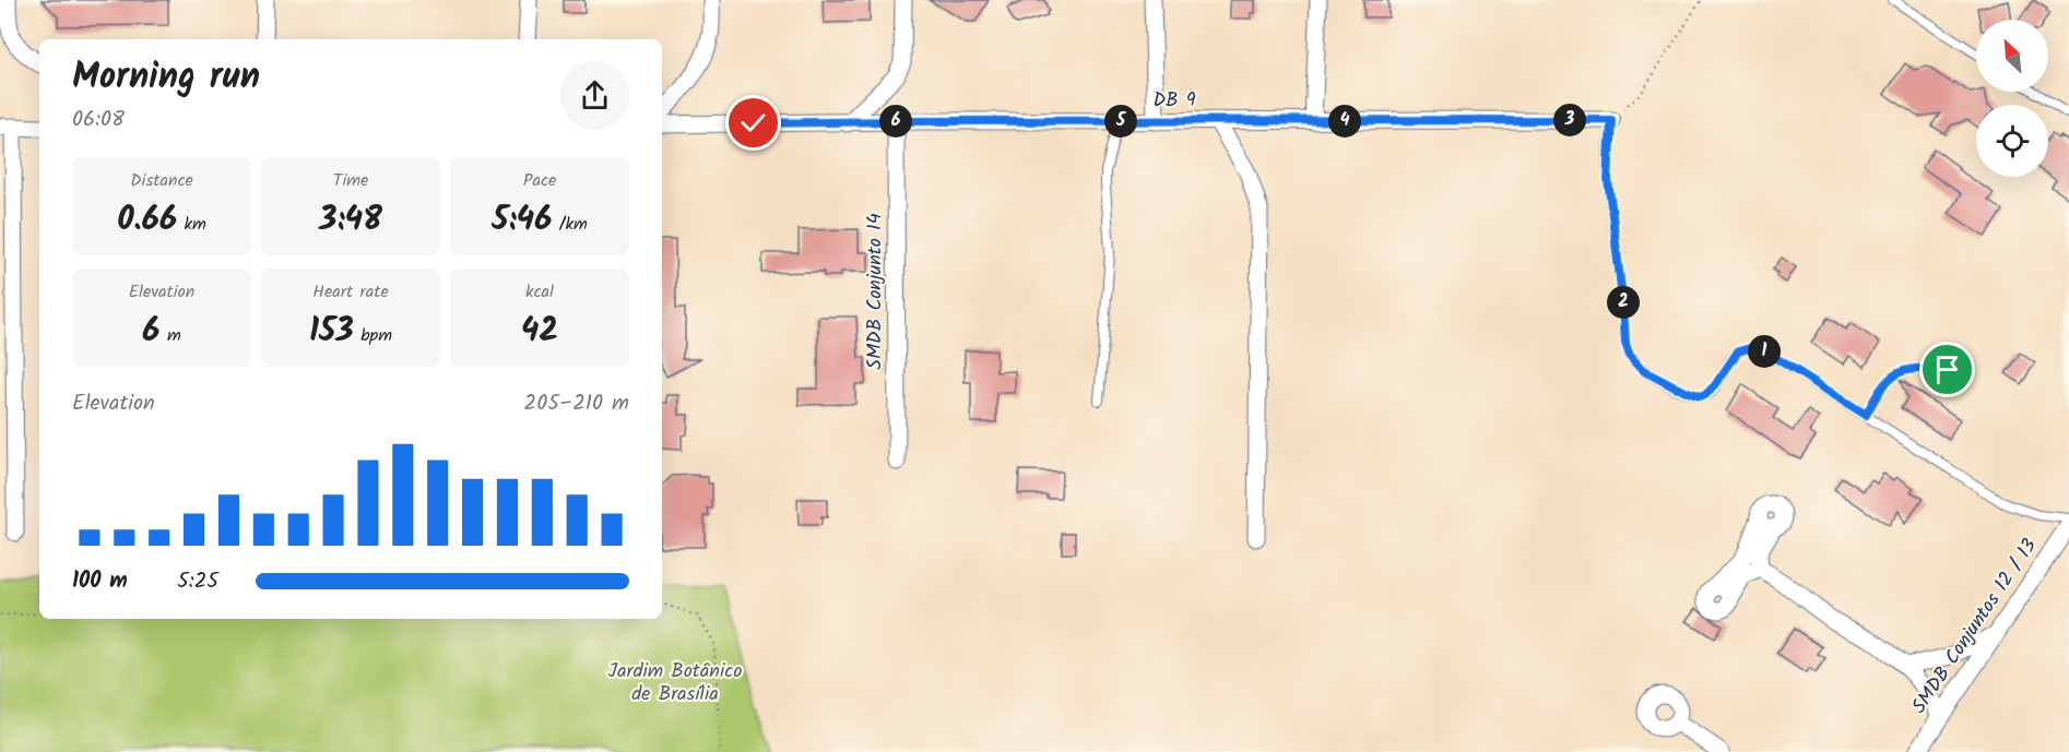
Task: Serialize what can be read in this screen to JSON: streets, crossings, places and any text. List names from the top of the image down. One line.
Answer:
{"streets":{"street":["DB 9","SMDB Conjunto 14","SMDB Conjuntos 12 / 13"]},"crossings":[["DB 9","SMDB Conjunto 14"]],"parks":["Jardim Botânico de Brasília"],"north":"top left","page":{"heading":["Morning run","06:08"],"pins":["3","4","5","6","2","1"],"stats":[["Distance","0.66 km"],["Time","3:48"],["Pace","5:46 /km"],["Elevation","6 m"],["Heart rate","153 bpm"],["kcal","42"]],"chart":["Elevation","205–210 m"],"list":[{"name":"100 m","note":"5:25"}]}}
